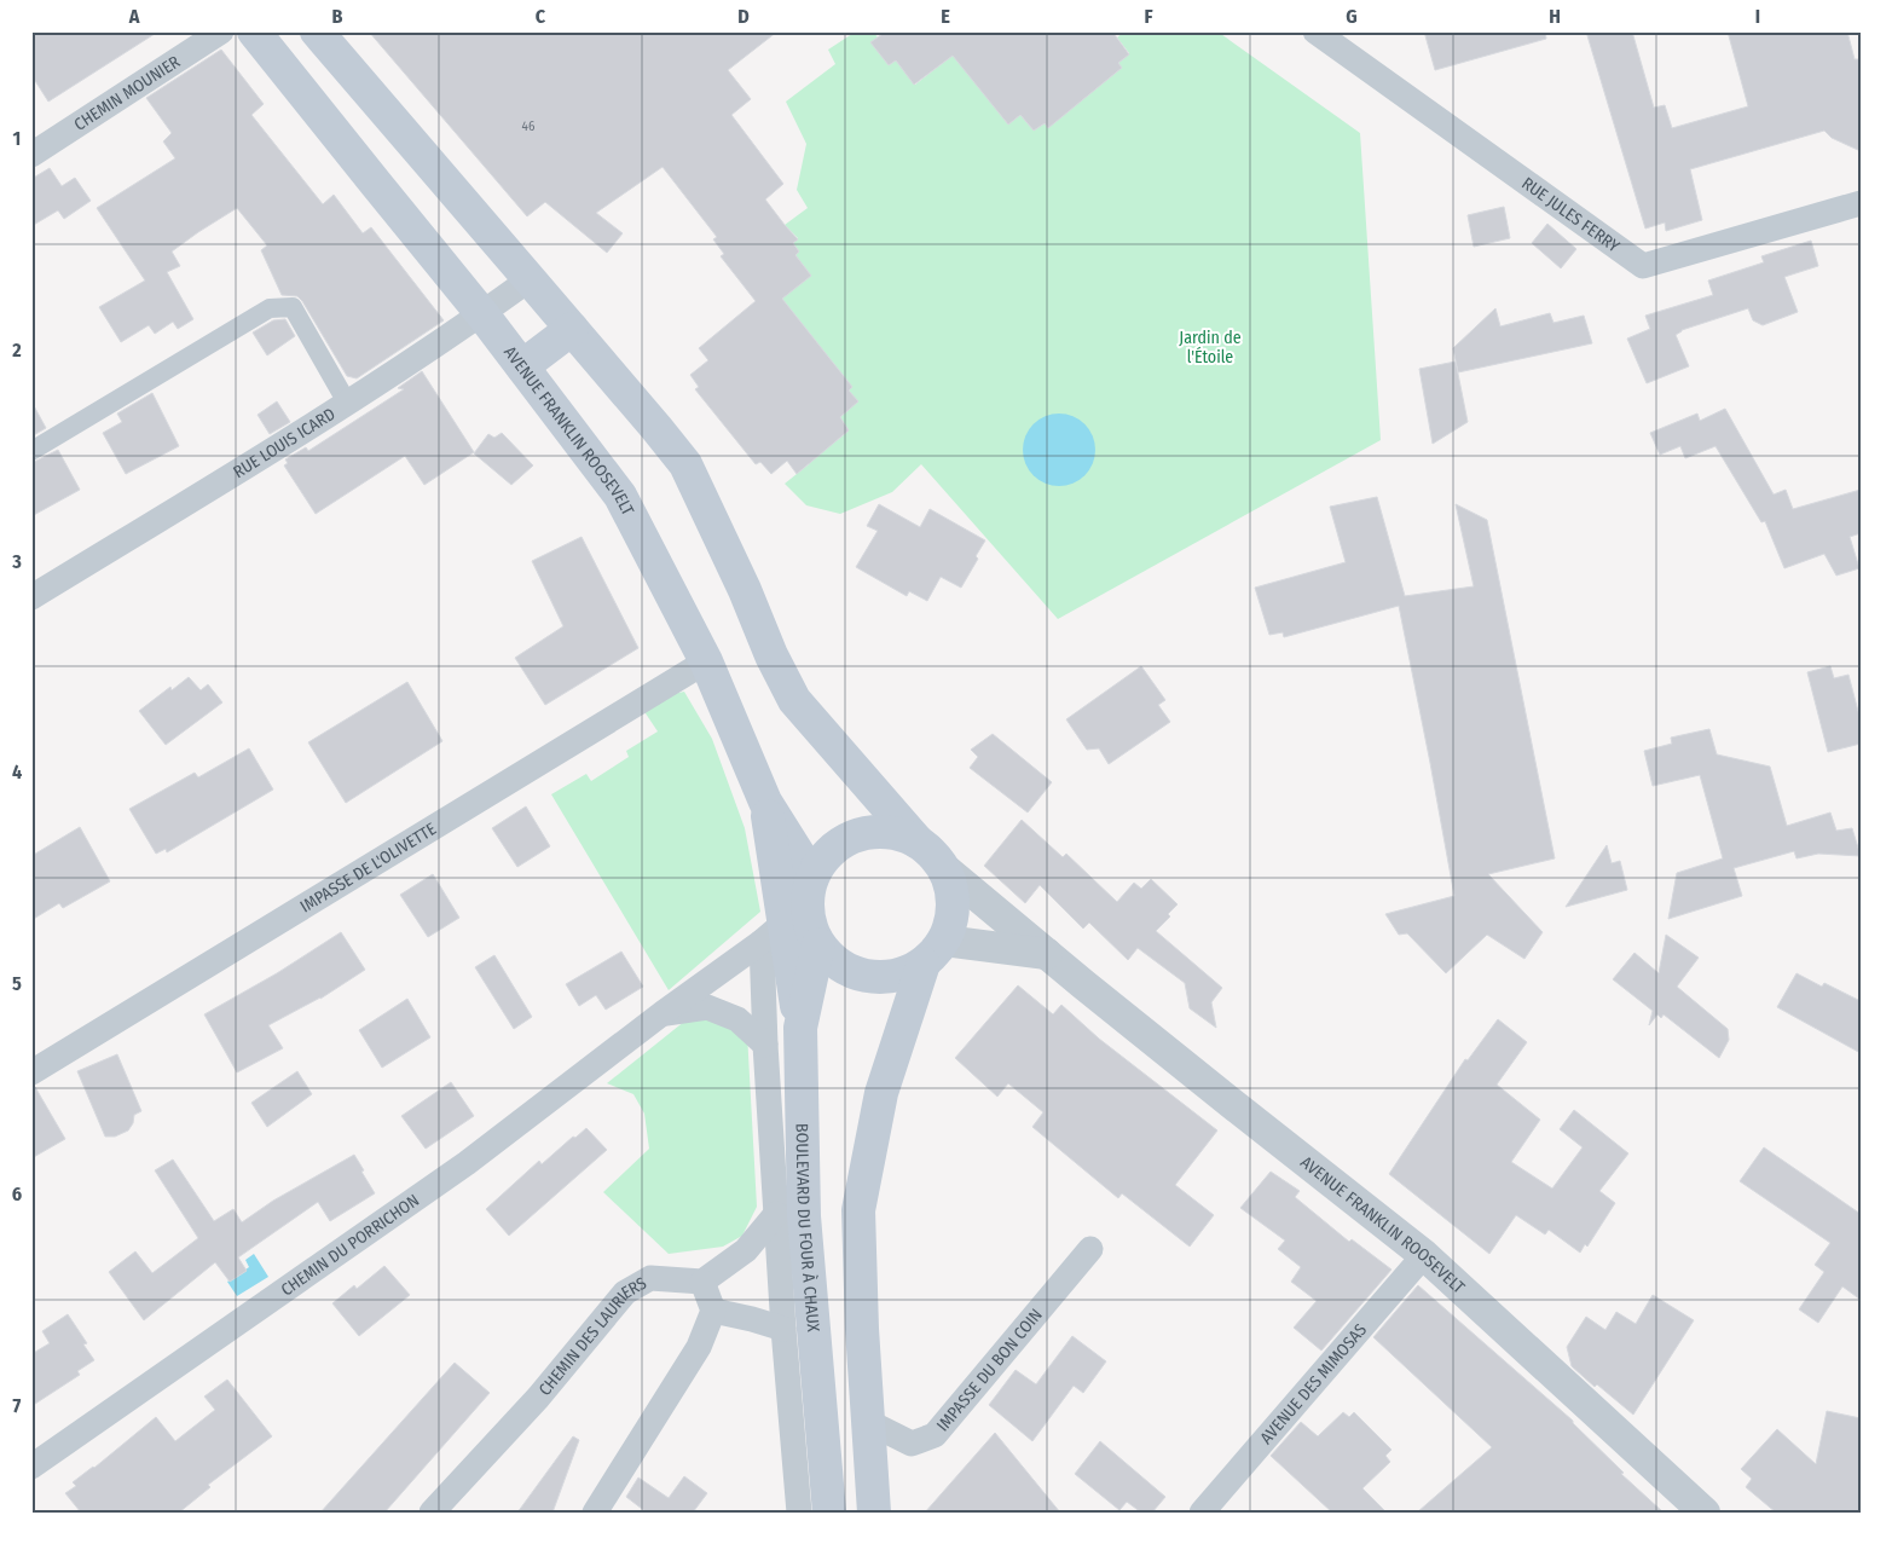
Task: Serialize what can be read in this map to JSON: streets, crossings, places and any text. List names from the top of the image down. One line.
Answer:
{"streets":{"main road":["AVENUE FRANKLIN ROOSEVELT","BOULEVARD DU FOUR À CHAUX"],"street":["CHEMIN MOUNIER","RUE JULES FERRY","RUE LOUIS ICARD","IMPASSE DE L'OLIVETTE","CHEMIN DU PORRICHON","CHEMIN DES LAURIERS","IMPASSE DU BON COIN","AVENUE DES MIMOSAS"]},"crossings":[["AVENUE FRANKLIN ROOSEVELT","RUE LOUIS ICARD"],["AVENUE FRANKLIN ROOSEVELT","IMPASSE DE L'OLIVETTE"],["AVENUE FRANKLIN ROOSEVELT","BOULEVARD DU FOUR À CHAUX"],["AVENUE FRANKLIN ROOSEVELT","AVENUE DES MIMOSAS"]],"parks":["Jardin de l'Étoile"],"house_numbers":["46"],"grid":{"columns":["A","B","C","D","E","F","G","H","I"],"rows":["1","2","3","4","5","6","7"]}}
